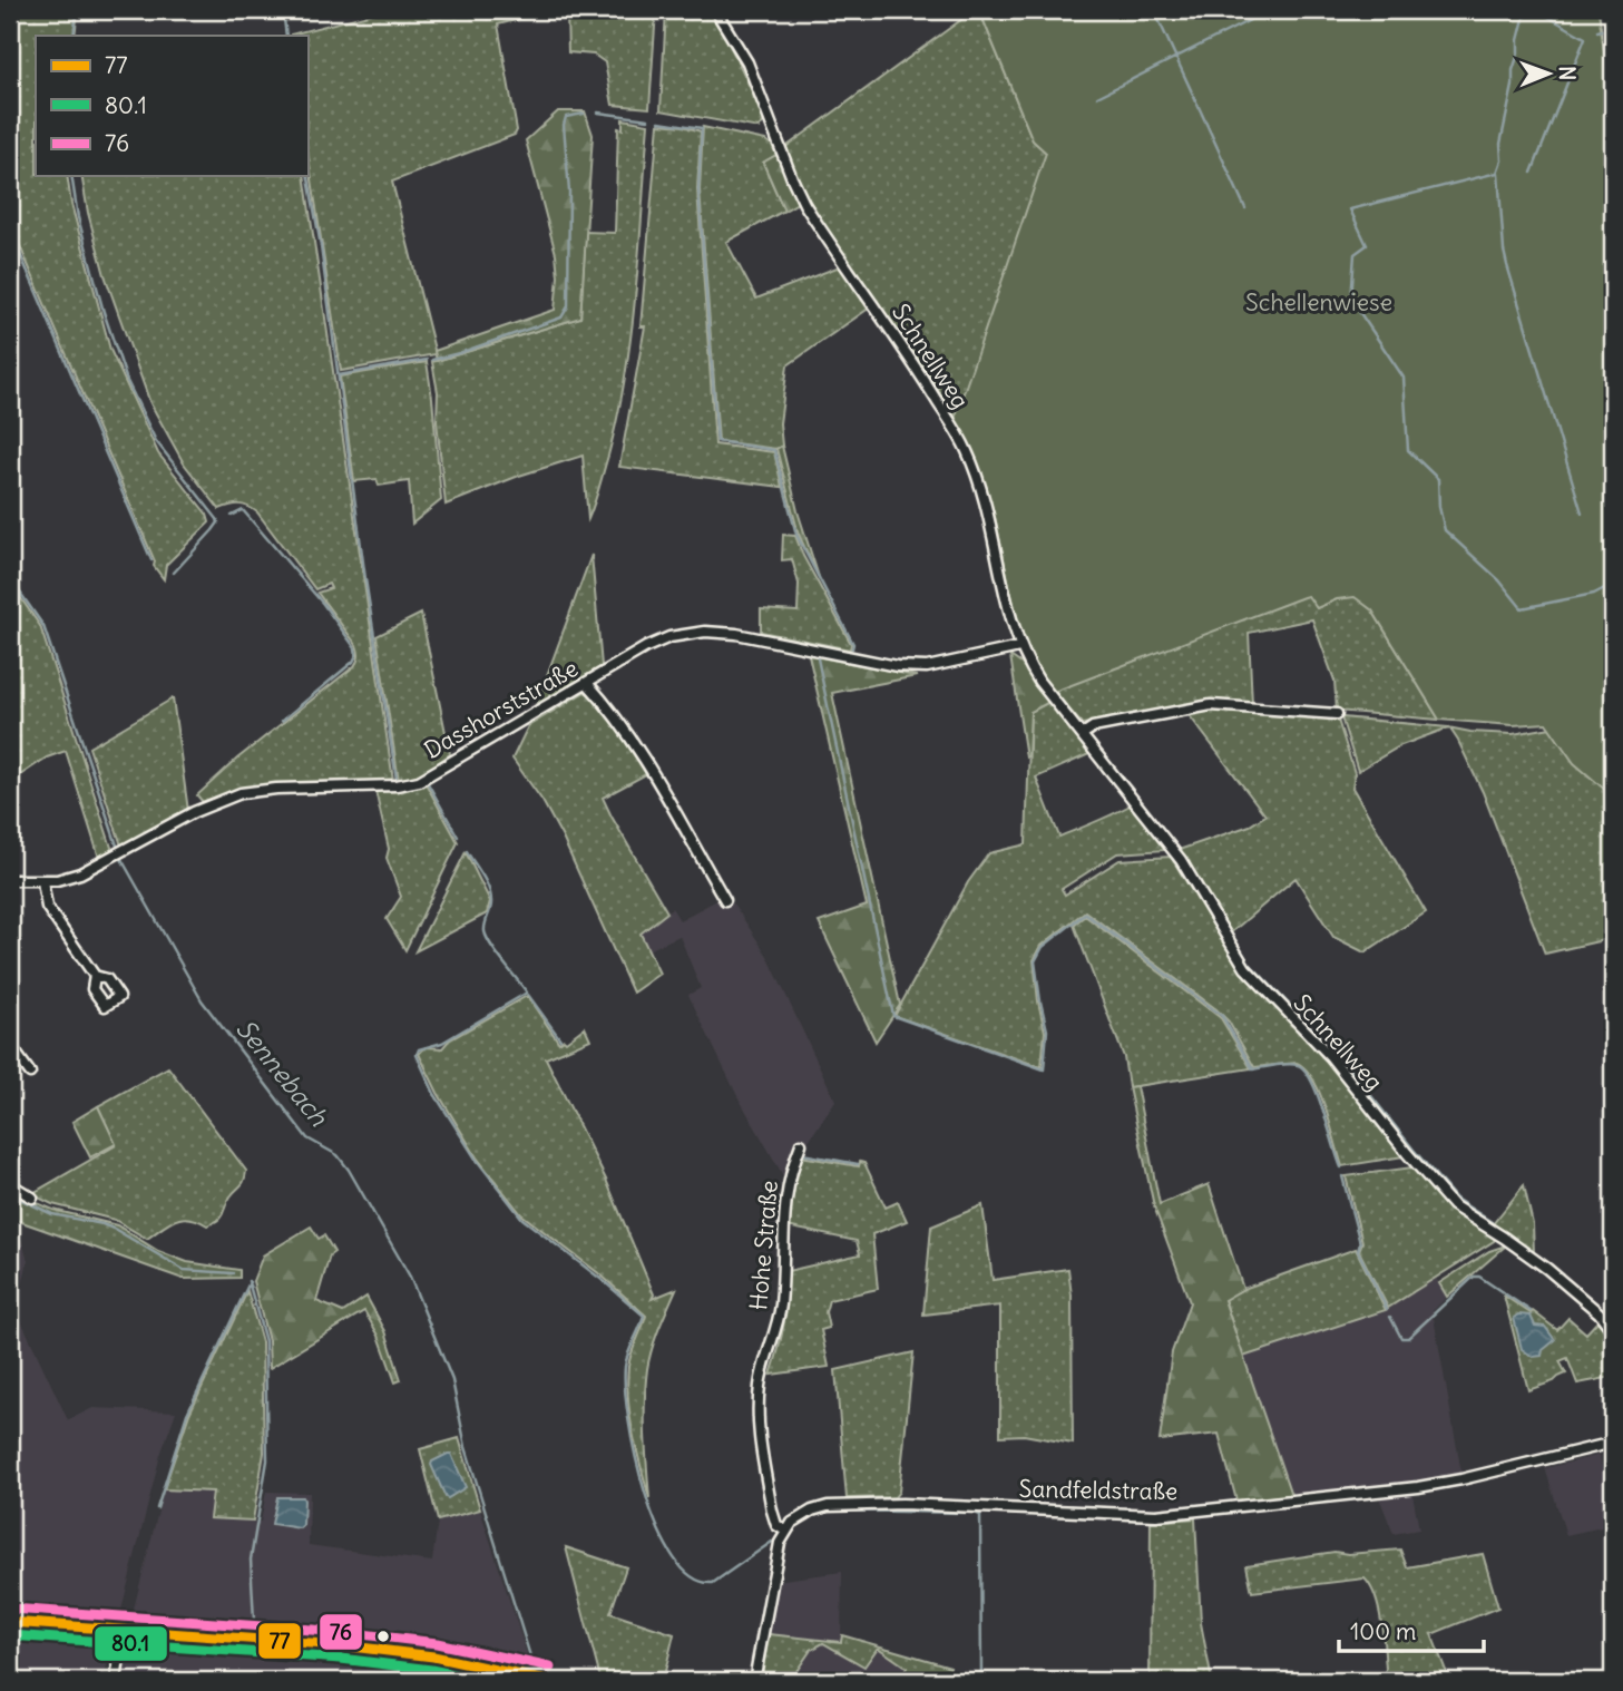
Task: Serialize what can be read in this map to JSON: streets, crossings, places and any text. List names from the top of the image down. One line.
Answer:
{"streets":{"street":["Schnellweg","Dasshorststraße","Hohe Straße","Sandfeldstraße"]},"crossings":[["Schnellweg","Dasshorststraße"],["Hohe Straße","Sandfeldstraße"]],"water":["Sennebach"],"parks":["Schellenwiese"],"lines":["transit line 76","transit line 77","transit line 80.1"],"legend":["77","80.1","76"],"scale_bar":"100 m","north":"right"}
